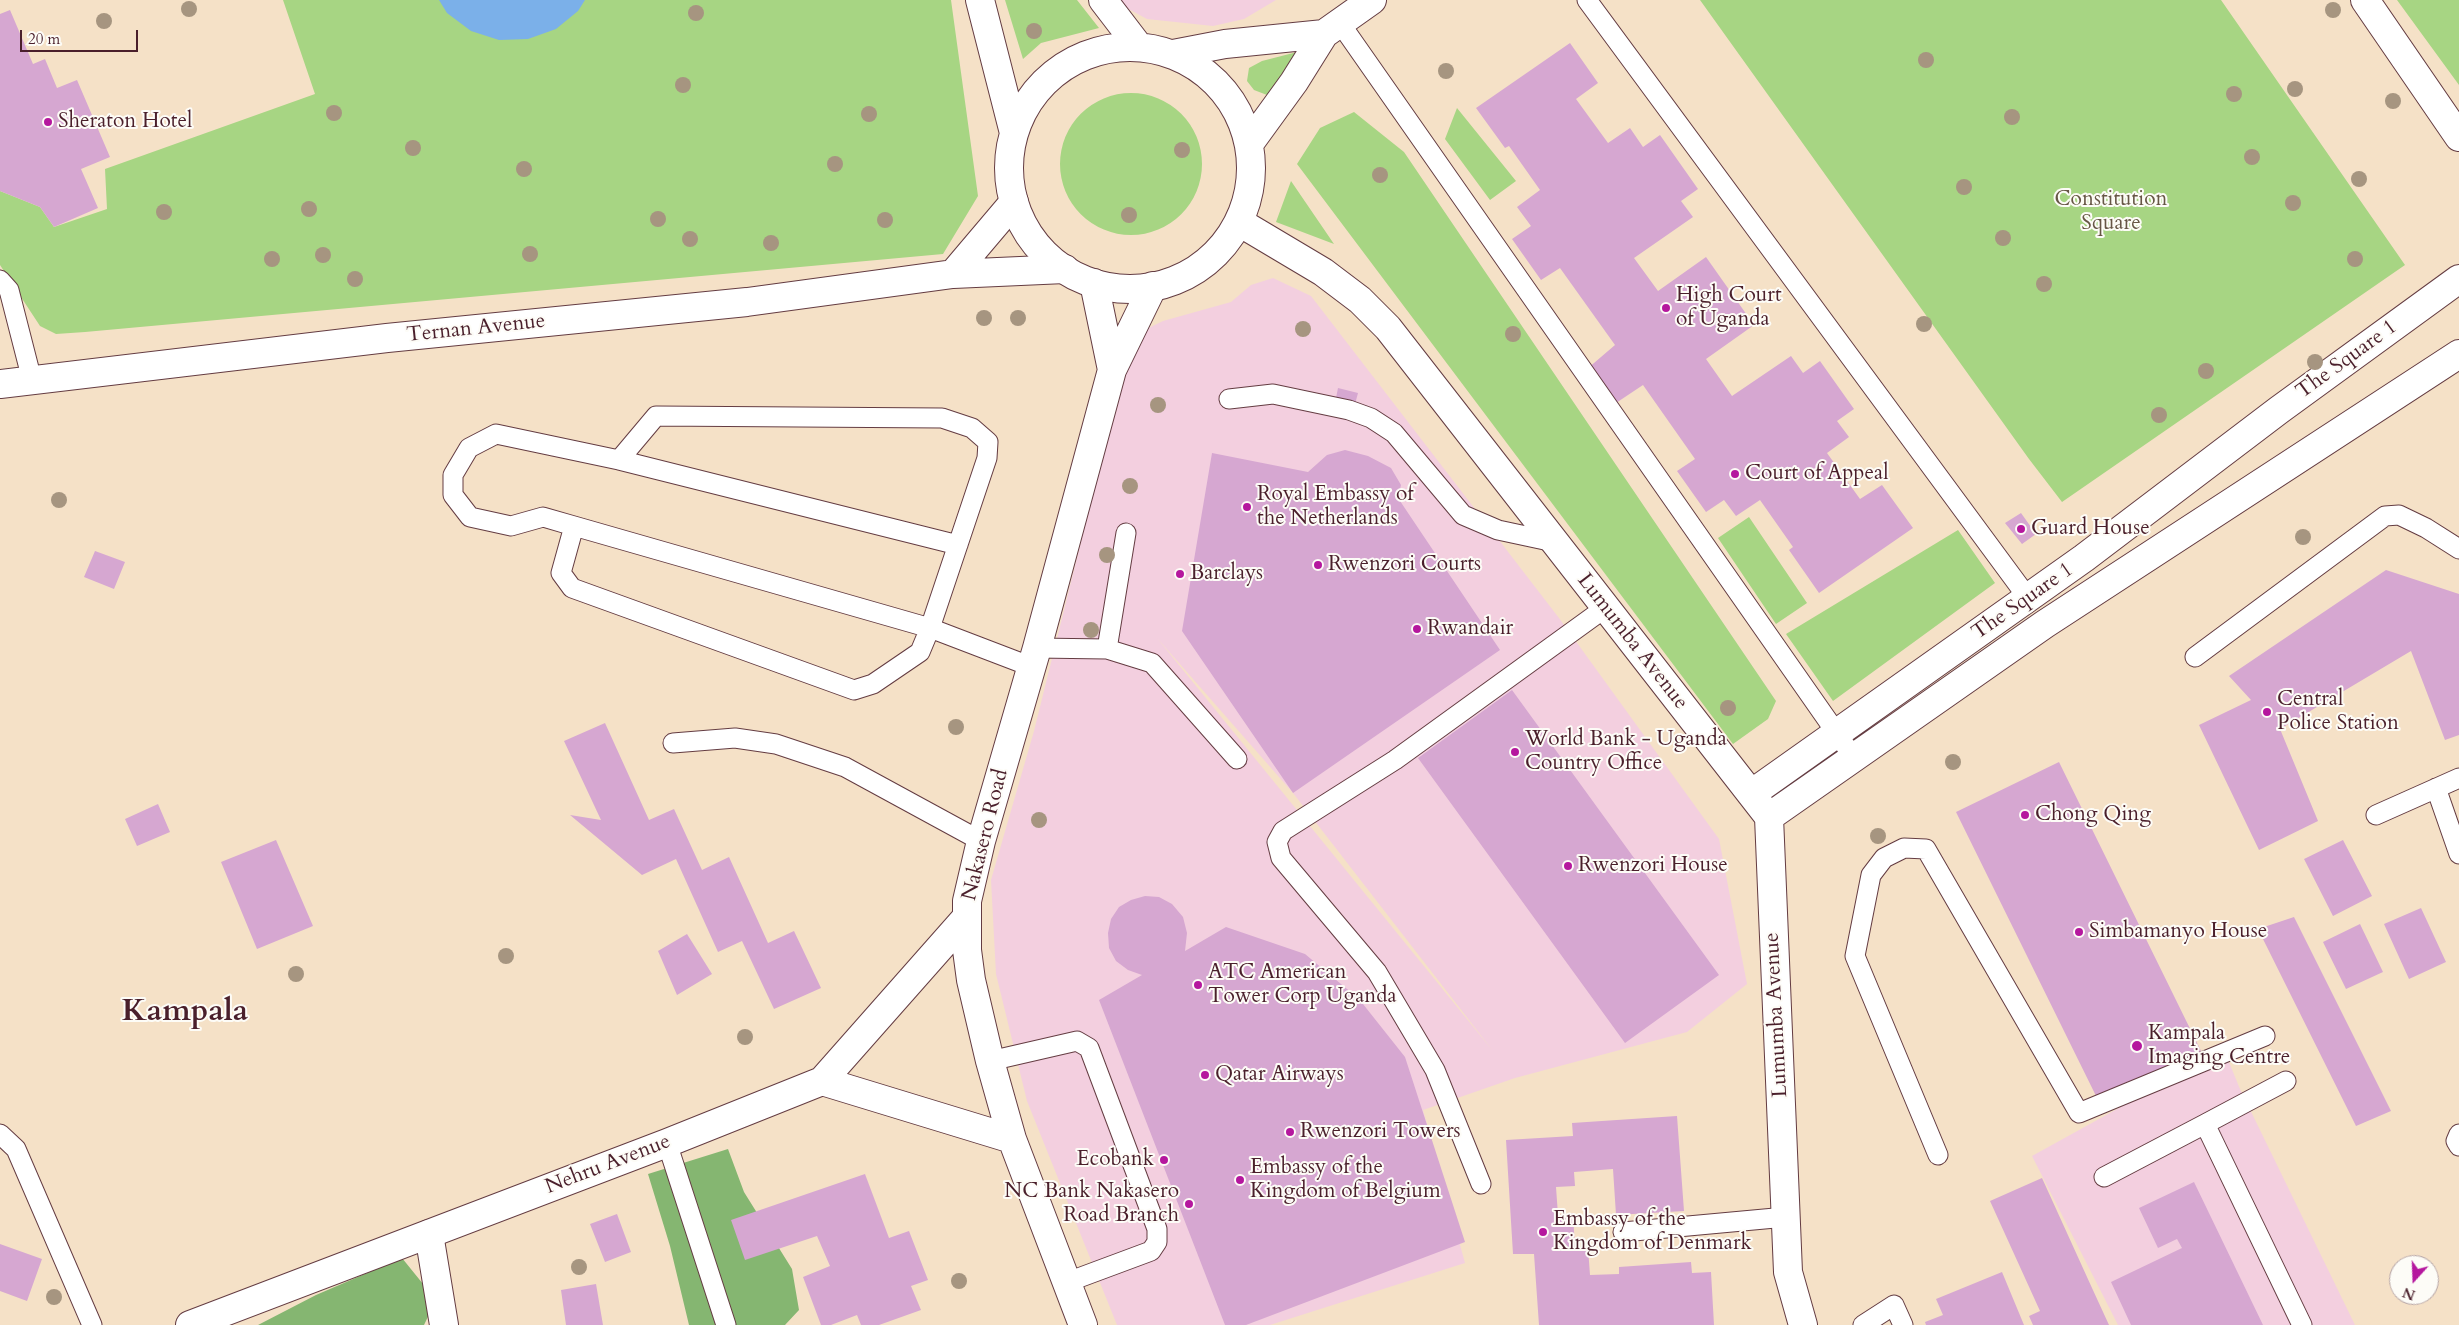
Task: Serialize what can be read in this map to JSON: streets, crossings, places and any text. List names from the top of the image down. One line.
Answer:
{"streets":{"main road":["Ternan Avenue","The Square 1","Lumumba Avenue","Nakasero Road","Nehru Avenue"]},"crossings":[["The Square 1","Lumumba Avenue"],["Nakasero Road","Nehru Avenue"]],"districts":["Kampala"],"parks":["Constitution Square"],"places":["Sheraton Hotel","High Court of Uganda","Court of Appeal","Royal Embassy of the Netherlands","Guard House","Rwenzori Courts","Barclays","Rwandair","Central Police Station","World Bank - Uganda Country Office","Chong Qing","Rwenzori House","Simbamanyo House","ATC American Tower Corp Uganda","Kampala Imaging Centre","Qatar Airways","Rwenzori Towers","Ecobank","Embassy of the Kingdom of Belgium","NC Bank Nakasero Road Branch","Embassy of the Kingdom of Denmark"],"scale_bar":"20 m","north":"bottom"}
